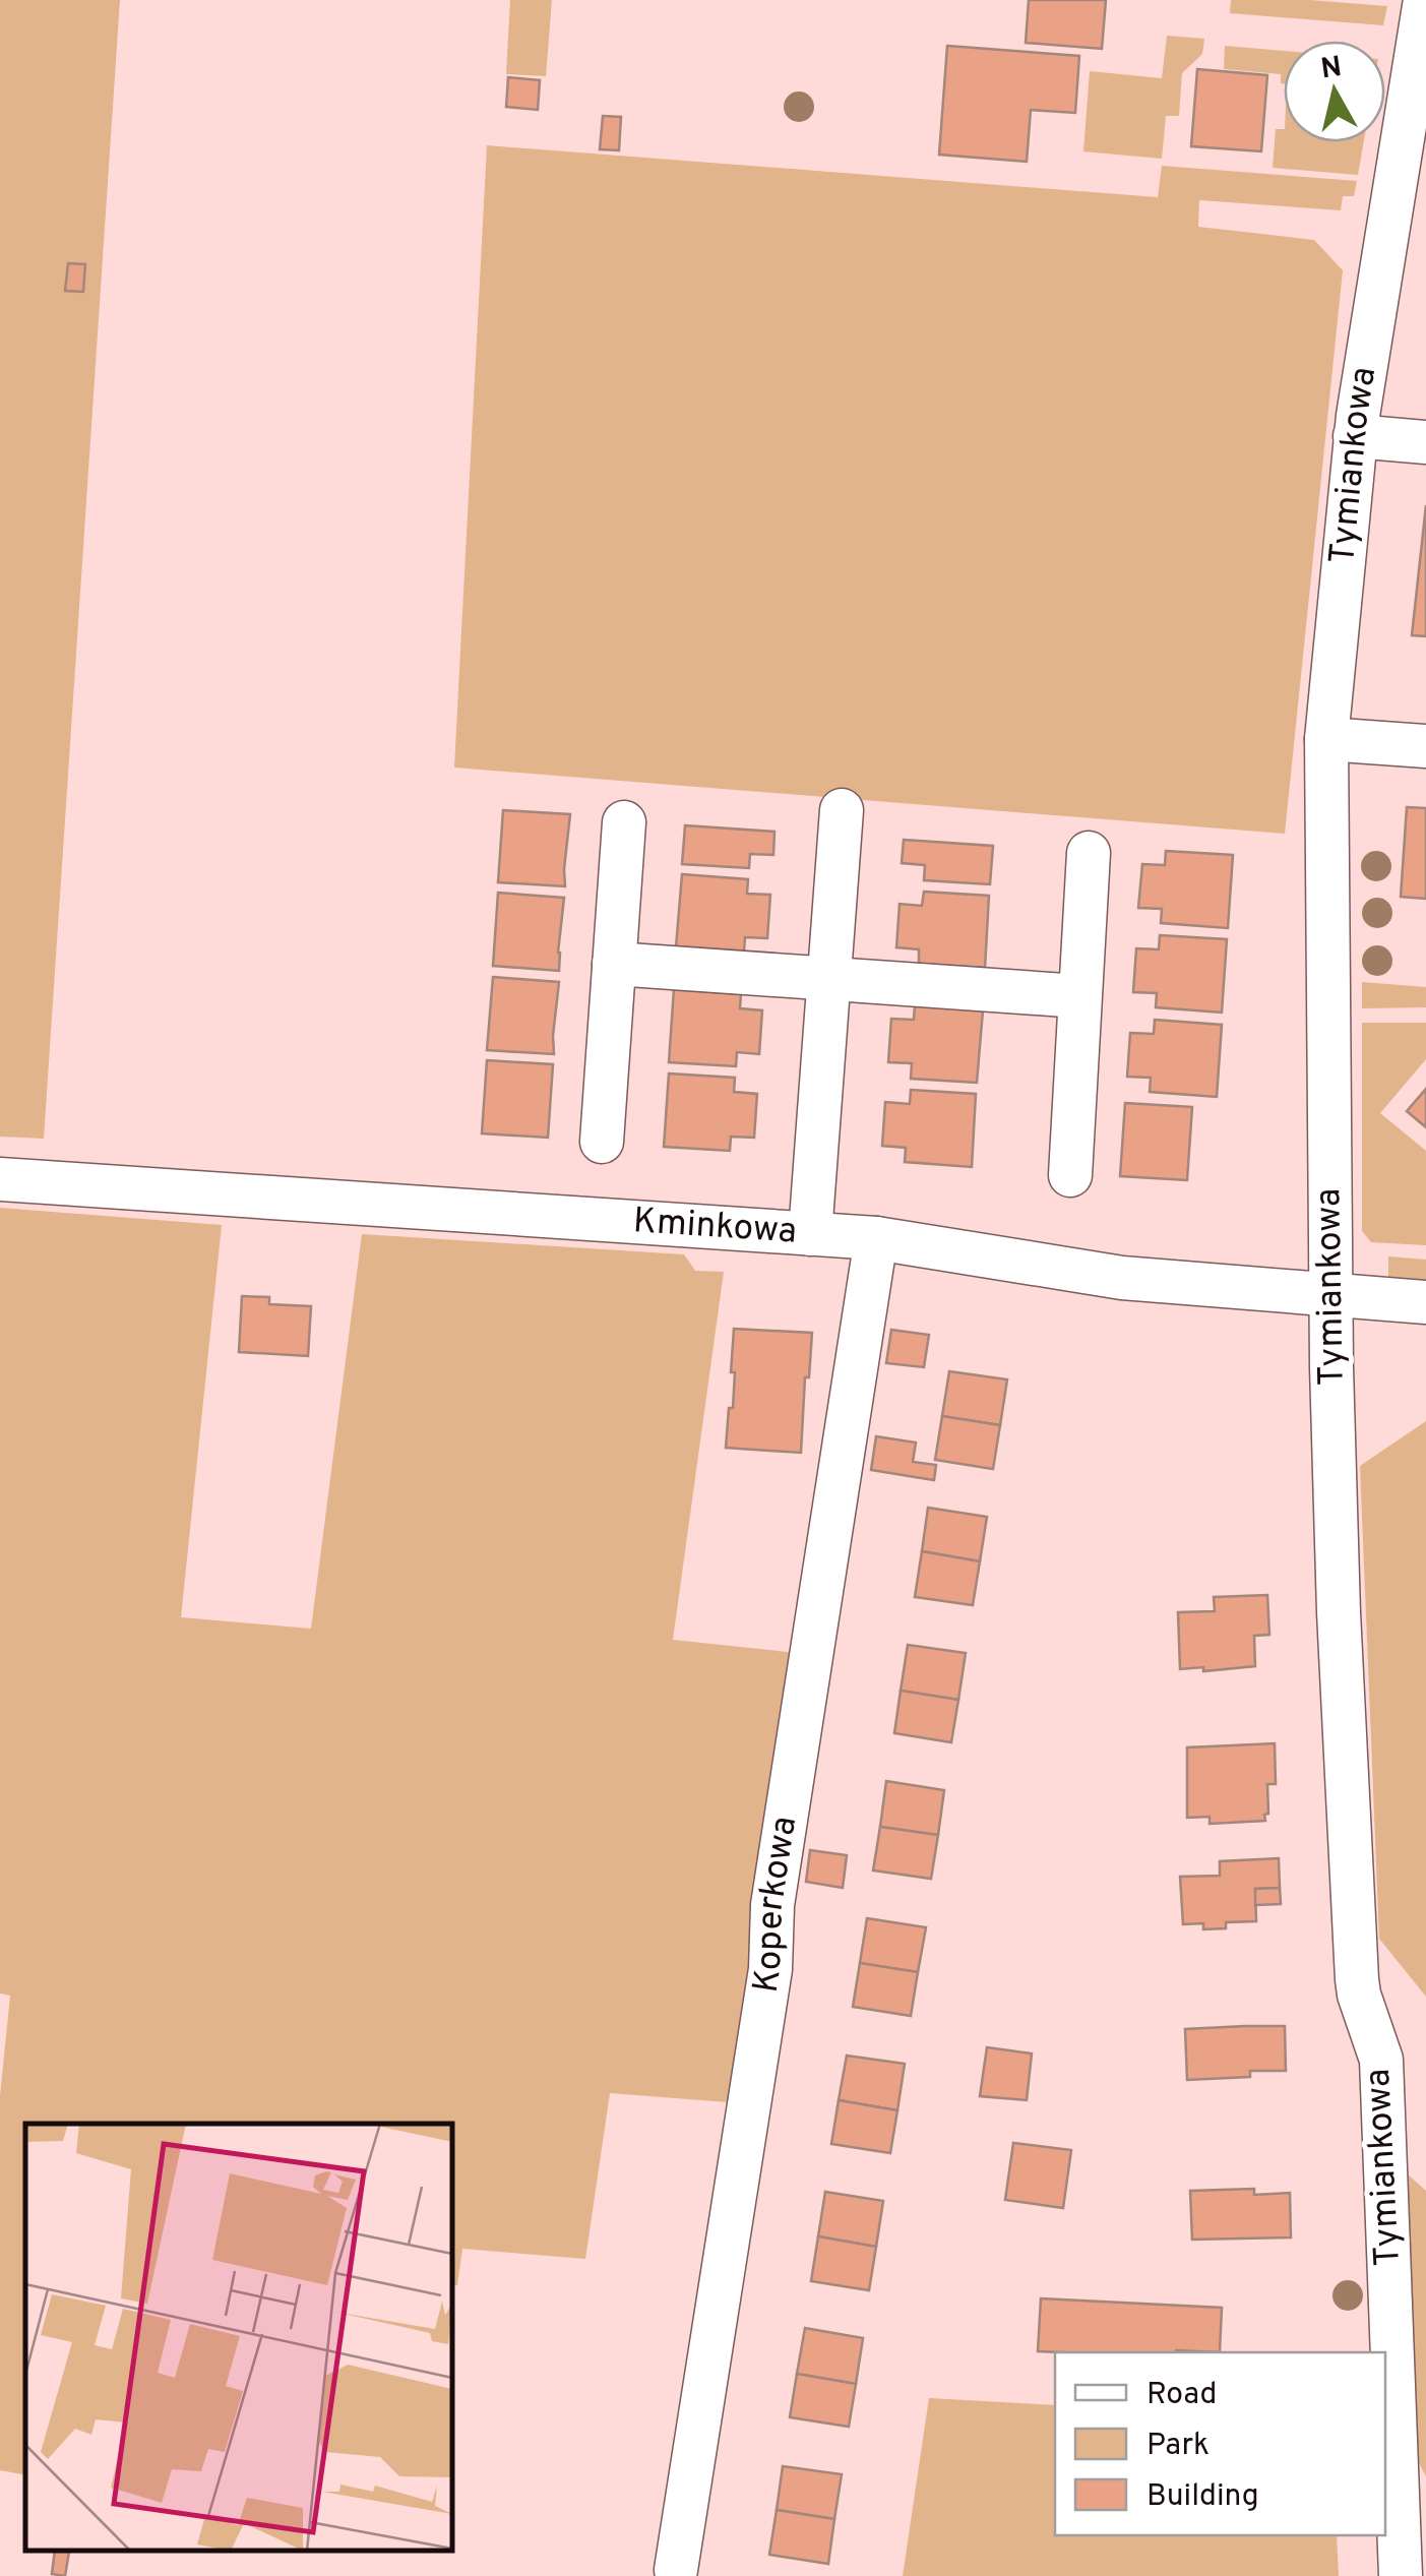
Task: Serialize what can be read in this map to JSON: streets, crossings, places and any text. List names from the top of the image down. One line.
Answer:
{"streets":{"street":["Tymiankowa","Kminkowa","Koperkowa"]},"crossings":[["Tymiankowa","Kminkowa"],["Kminkowa","Koperkowa"]],"legend":["Road","Park","Building"],"north":"top"}
